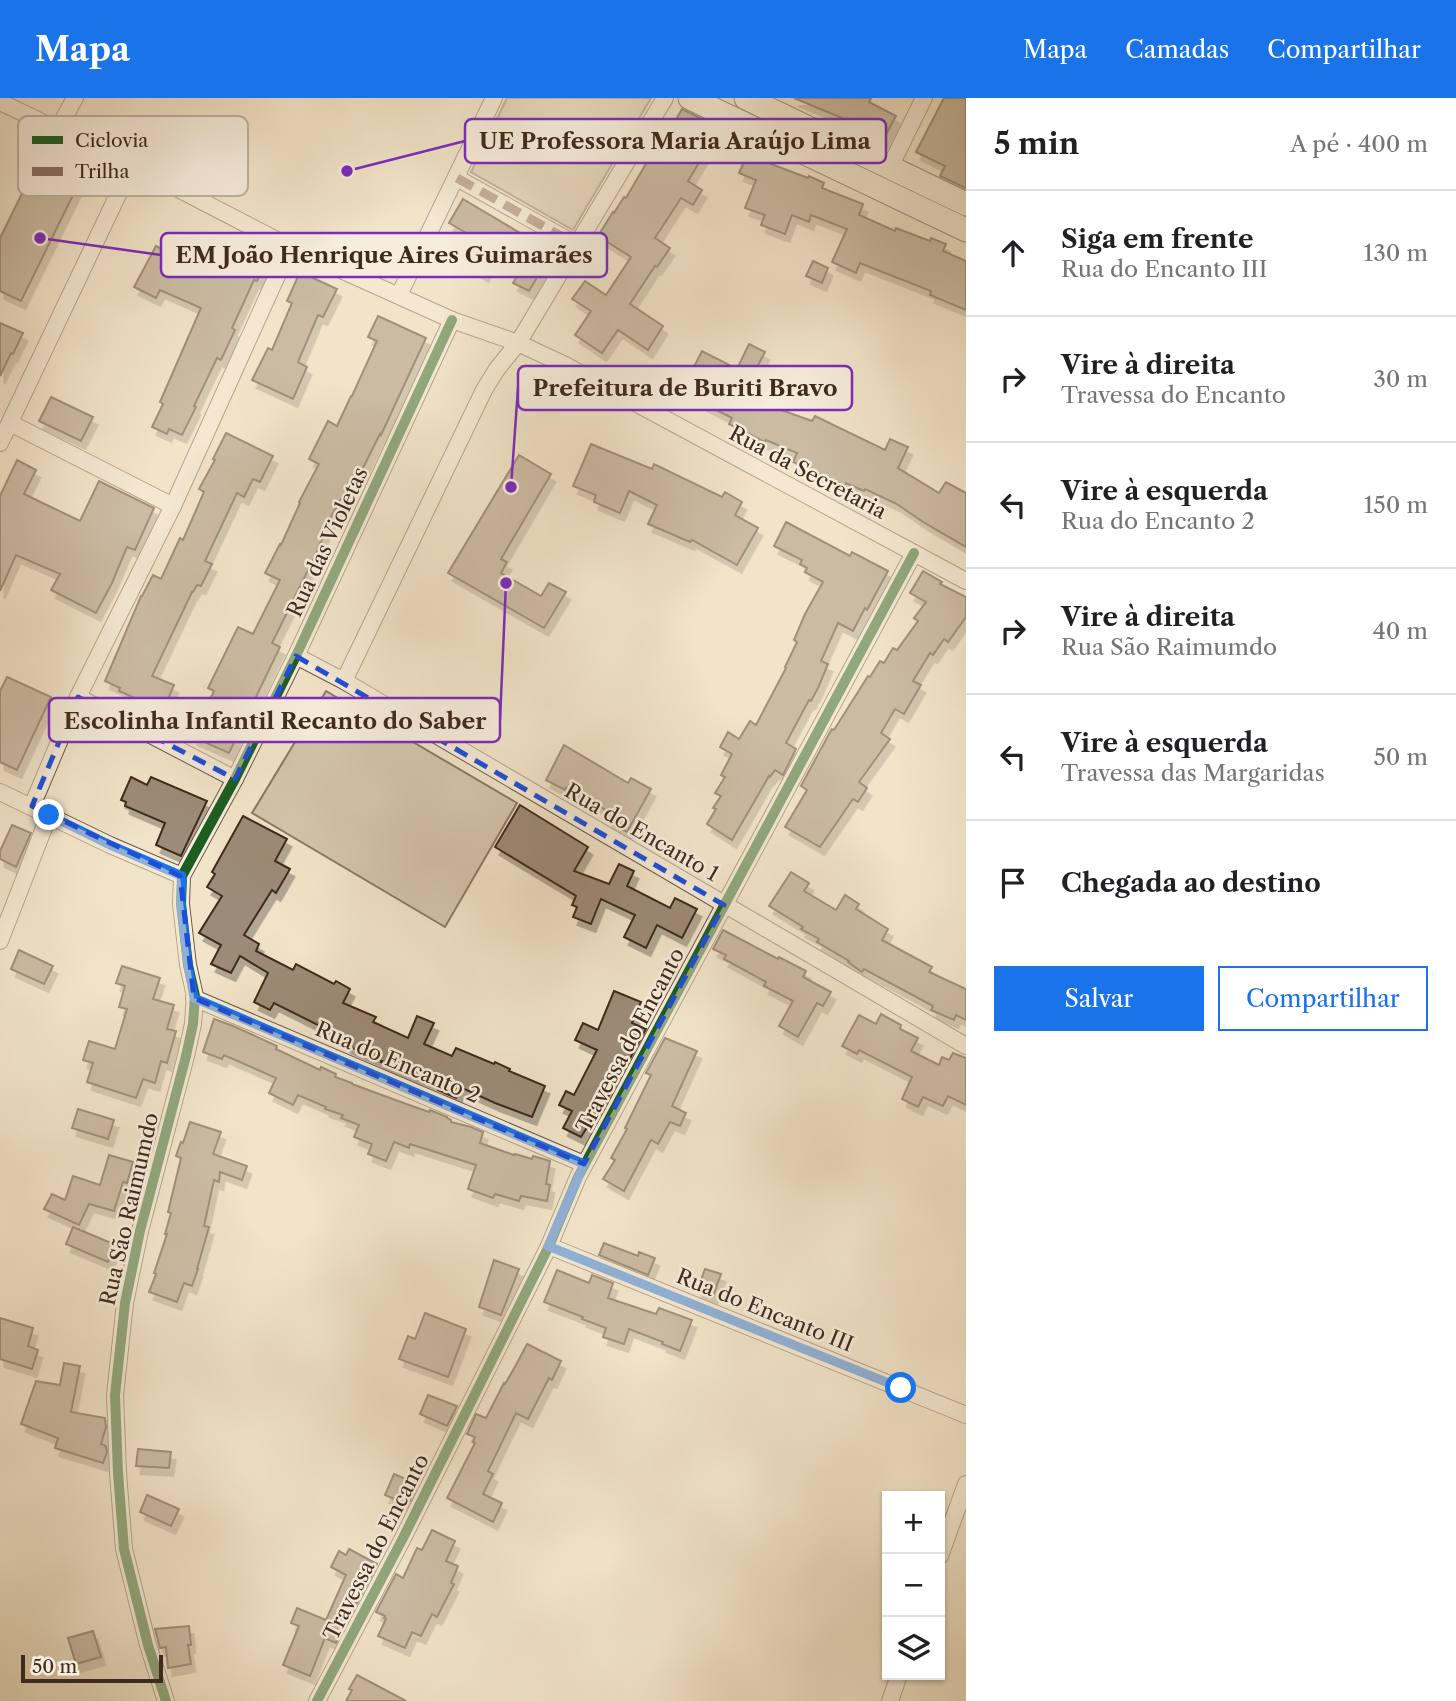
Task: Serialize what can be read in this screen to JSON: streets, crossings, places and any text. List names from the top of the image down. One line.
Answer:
{"streets":{"street":["Rua da Secretaria","Rua das Violetas","Rua do Encanto 1","Travessa do Encanto","Rua do Encanto 2","Rua São Raimumdo","Rua do Encanto III"]},"crossings":[["Rua da Secretaria","Rua das Violetas"],["Rua da Secretaria","Travessa do Encanto"],["Rua das Violetas","Rua do Encanto 1"],["Rua das Violetas","Rua São Raimumdo"],["Rua do Encanto 1","Travessa do Encanto"],["Travessa do Encanto","Rua do Encanto 2"],["Travessa do Encanto","Rua do Encanto III"],["Rua do Encanto 2","Rua São Raimumdo"]],"places":["UE Professora Maria Araújo Lima","EM João Henrique Aires Guimarães","Prefeitura de Buriti Bravo","Escolinha Infantil Recanto do Saber"],"legend":["Ciclovia","Trilha"],"scale_bar":"50 m","page":{"header":"Mapa","nav":["Mapa","Camadas","Compartilhar"],"heading":["5 min","A pé · 400 m"],"list":[["Siga em frente","Rua do Encanto III","130 m"],["Vire à direita","Travessa do Encanto","30 m"],["Vire à esquerda","Rua do Encanto 2","150 m"],["Vire à direita","Rua São Raimumdo","40 m"],["Vire à esquerda","Travessa das Margaridas","50 m"],"Chegada ao destino"],"buttons":["Salvar","Compartilhar"],"map_buttons":["+","−"],"scale":"50 m"}}
